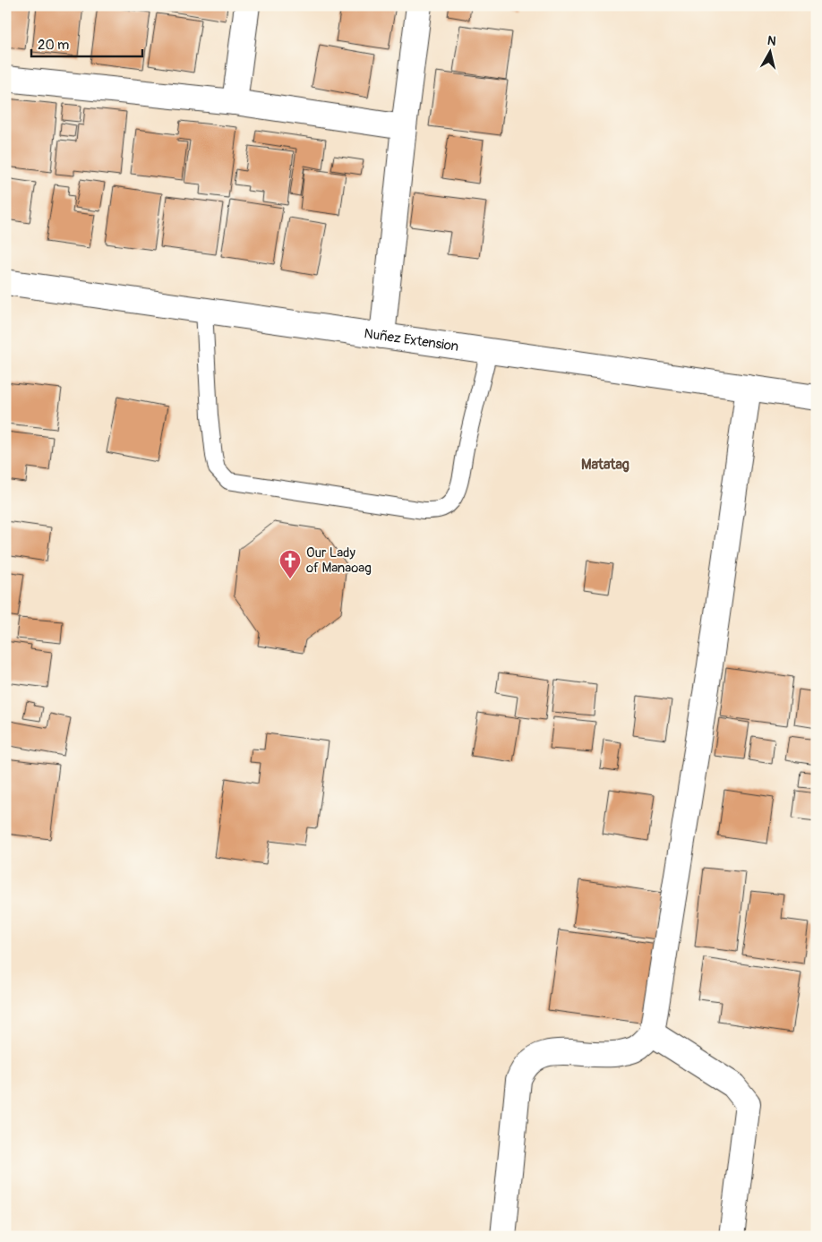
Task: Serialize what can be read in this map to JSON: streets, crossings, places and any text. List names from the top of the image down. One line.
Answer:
{"streets":{"street":["Nuñez Extension"]},"districts":["Matatag"],"places":{"church":["Our Lady of Manaoag"]},"scale_bar":"20 m","north":"top"}
